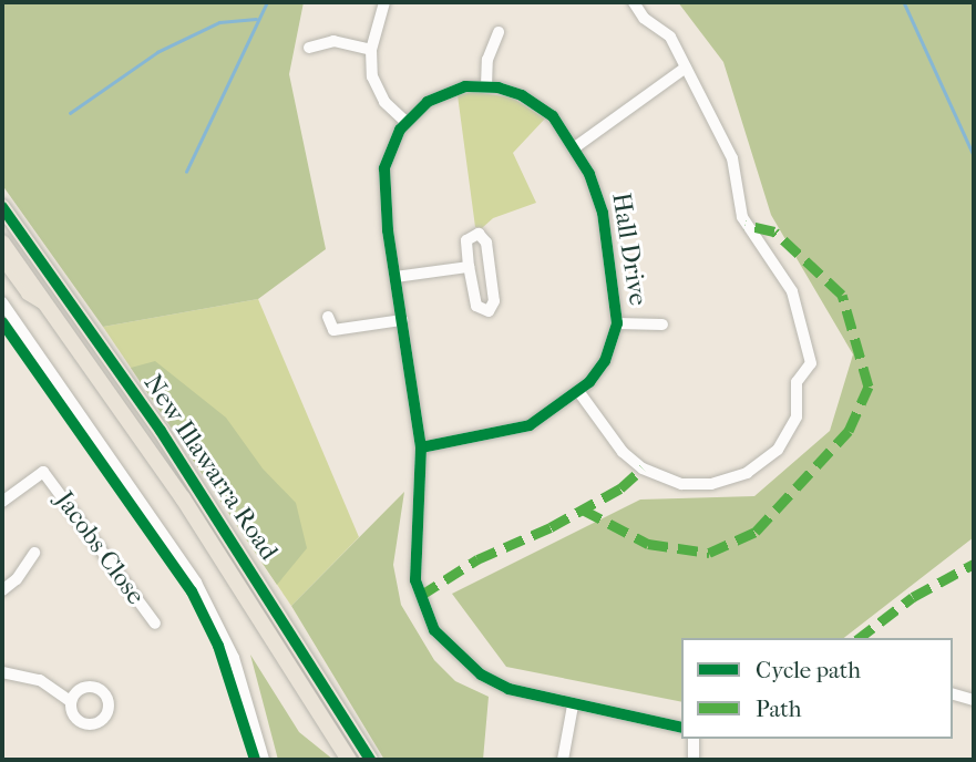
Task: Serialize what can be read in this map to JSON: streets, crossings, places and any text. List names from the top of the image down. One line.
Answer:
{"streets":{"highway":["New Illawarra Road"],"street":["Hall Drive","Jacobs Close"]},"legend":["Cycle path","Path"]}
